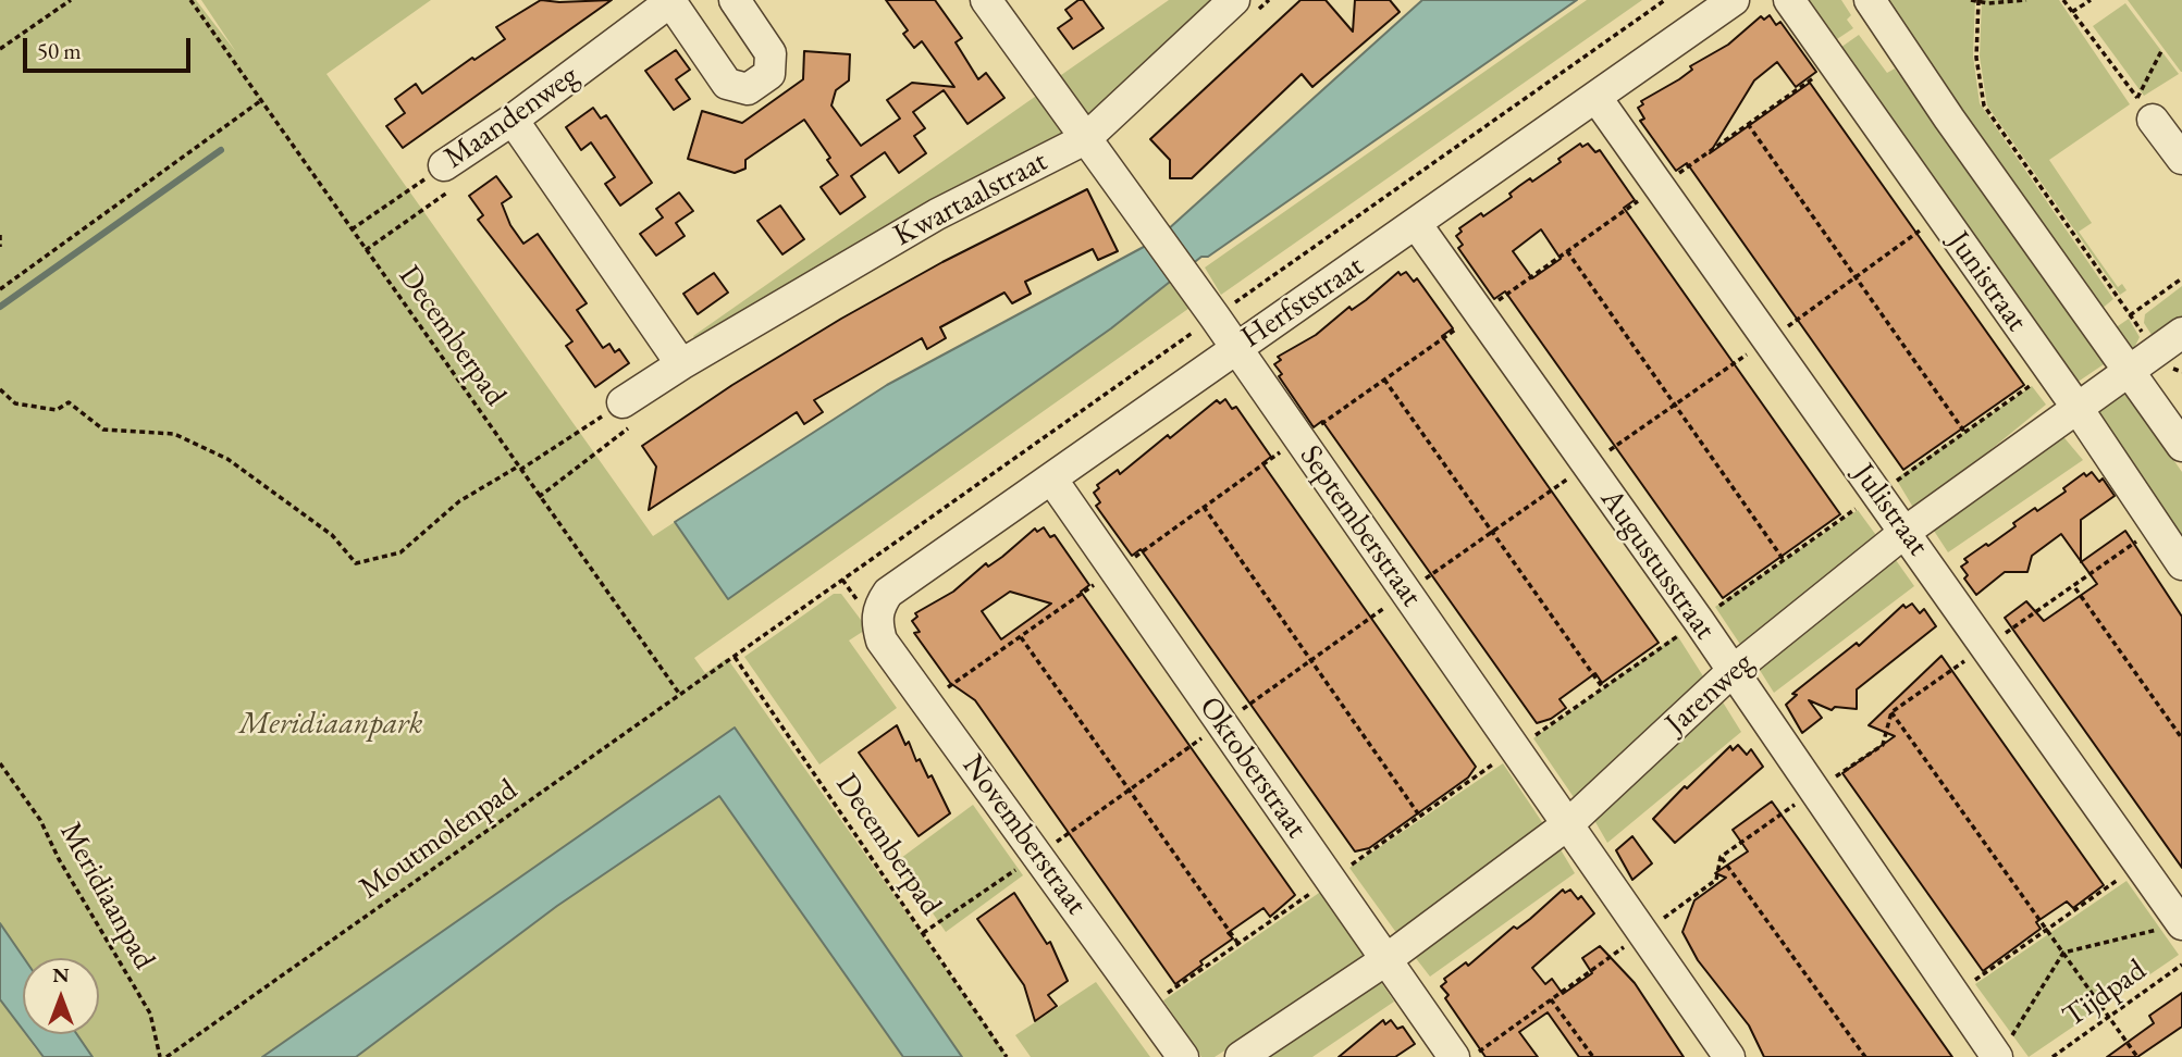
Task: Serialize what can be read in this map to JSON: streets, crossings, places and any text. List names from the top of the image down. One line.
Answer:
{"streets":{"street":["Maandenweg","Kwartaalstraat","Junistraat","Herfststraat","Julistraat","Septemberstraat","Augustusstraat","Jarenweg","Oktoberstraat","Novemberstraat"],"path":["Decemberpad","Moutmolenpad","Meridiaanpad","Tijdpad"]},"crossings":[["Maandenweg","Decemberpad"],["Kwartaalstraat","Septemberstraat"],["Junistraat","Jarenweg"],["Herfststraat","Julistraat"],["Herfststraat","Septemberstraat"],["Herfststraat","Augustusstraat"],["Herfststraat","Oktoberstraat"],["Herfststraat","Novemberstraat"],["Decemberpad","Moutmolenpad"],["Julistraat","Jarenweg"],["Septemberstraat","Jarenweg"],["Augustusstraat","Jarenweg"],["Jarenweg","Oktoberstraat"]],"parks":["Meridiaanpark"],"scale_bar":"50 m","north":"top"}
